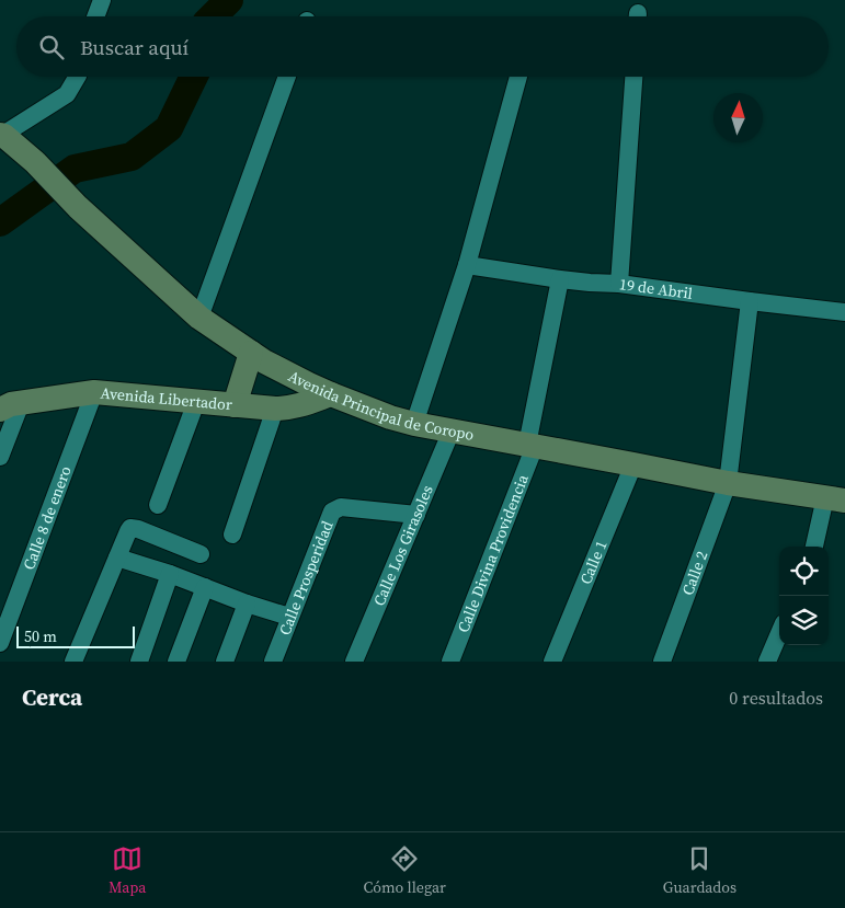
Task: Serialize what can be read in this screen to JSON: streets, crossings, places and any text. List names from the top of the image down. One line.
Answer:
{"streets":{"street":["19 de Abril","Avenida Libertador","Avenida Principal de Coropo","Calle 8 de enero","Calle Los Girasoles","Calle Divina Providencia","Calle 1","Calle 2","Calle Prosperidad"]},"crossings":[["19 de Abril","Calle Divina Providencia"],["19 de Abril","Calle 2"],["Avenida Libertador","Avenida Principal de Coropo"],["Avenida Libertador","Calle 8 de enero"],["Avenida Principal de Coropo","Calle Los Girasoles"],["Avenida Principal de Coropo","Calle Divina Providencia"],["Avenida Principal de Coropo","Calle 1"],["Avenida Principal de Coropo","Calle 2"],["Calle Los Girasoles","Calle Prosperidad"]],"scale_bar":"50 m","north":"top","page":{"search":"Buscar aquí","scale":"50 m","heading":["Cerca","0 resultados"],"nav":["Mapa","Cómo llegar","Guardados"]}}
